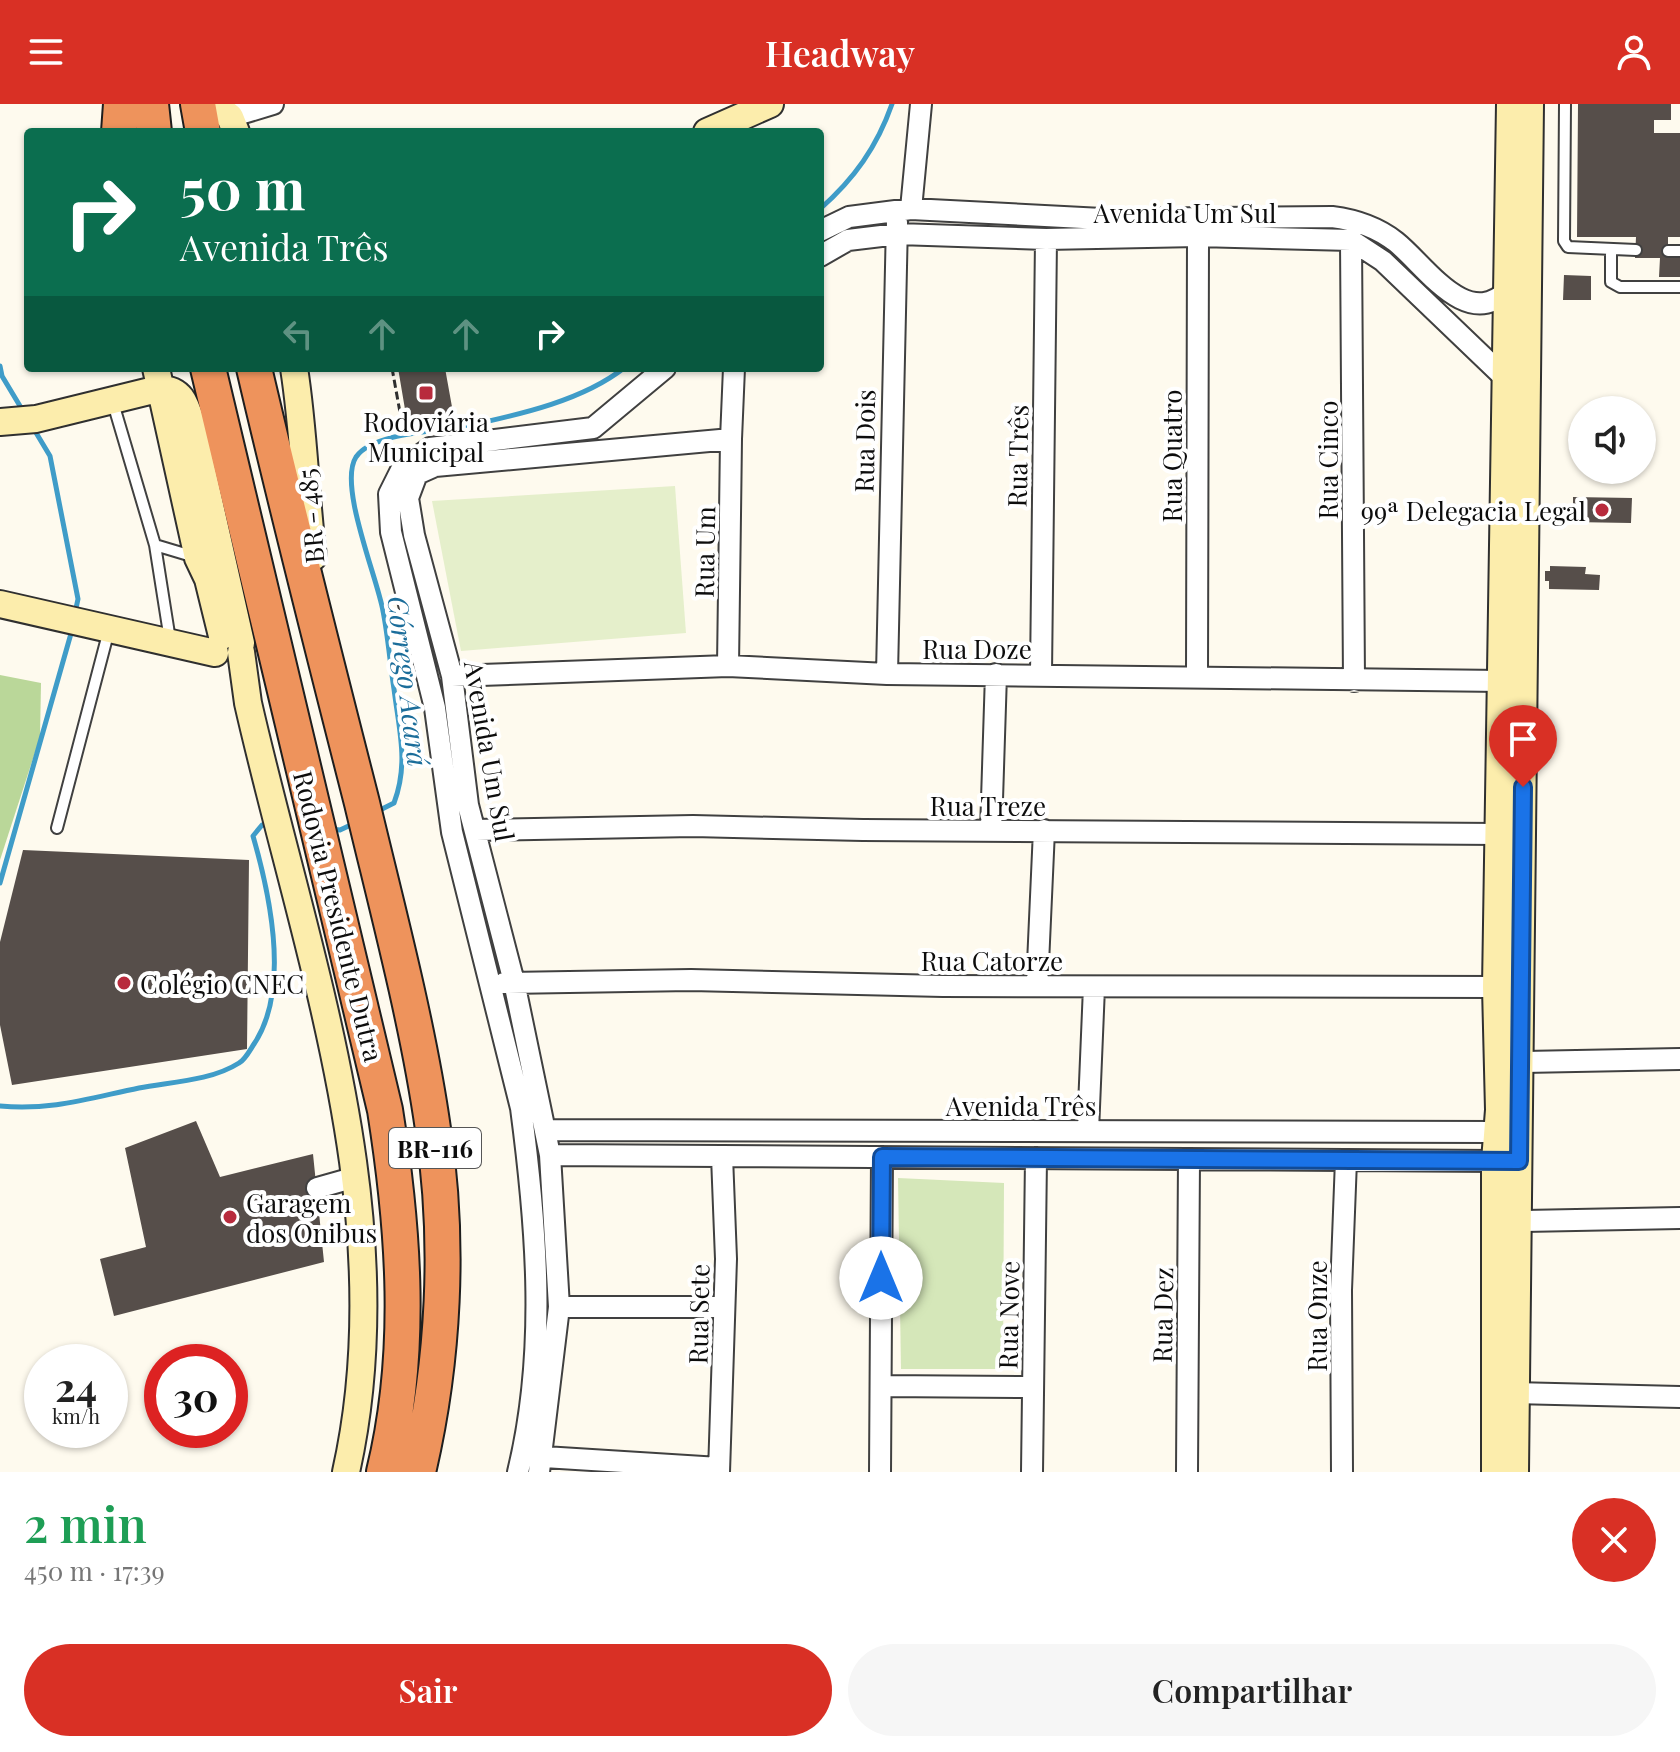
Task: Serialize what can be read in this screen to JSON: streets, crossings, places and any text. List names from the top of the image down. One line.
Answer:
{"streets":{"highway":["Rodovia Presidente Dutra","BR-116"],"street":["Avenida Um Sul","Rua Dois","Rua Três","Rua Quatro","Rua Cinco","BR - 485","Rua Um","Rua Doze","Rua Treze","Rua Catorze","Avenida Três","Rua Sete","Rua Nove","Rua Dez","Rua Onze"]},"crossings":[["Avenida Um Sul","Rua Dois"],["Avenida Um Sul","Rua Três"],["Avenida Um Sul","Rua Quatro"],["Avenida Um Sul","Rua Cinco"],["Avenida Um Sul","Rua Um"],["Avenida Um Sul","Rua Doze"],["Avenida Um Sul","Rua Treze"],["Avenida Um Sul","Rua Catorze"],["Avenida Um Sul","Avenida Três"],["Rua Dois","Rua Doze"],["Rua Três","Rua Doze"],["Rua Quatro","Rua Doze"],["Rua Cinco","Rua Doze"],["BR - 485","Rodovia Presidente Dutra"],["Rua Um","Rua Doze"],["Avenida Três","Rua Sete"],["Avenida Três","Rua Nove"],["Avenida Três","Rua Dez"],["Avenida Três","Rua Onze"]],"water":["Córrego Acará"],"places":{"transit":["Rodoviária Municipal"],"other":["99ª Delegacia Legal","Colégio CNEC","Garagem dos Onibus"]},"page":{"header":"Headway","turn":["50 m","Avenida Três"],"speed":"24 km/h","limit":"30","heading":["2 min","450 m · 17:39"],"buttons":["Sair","Compartilhar"]}}
